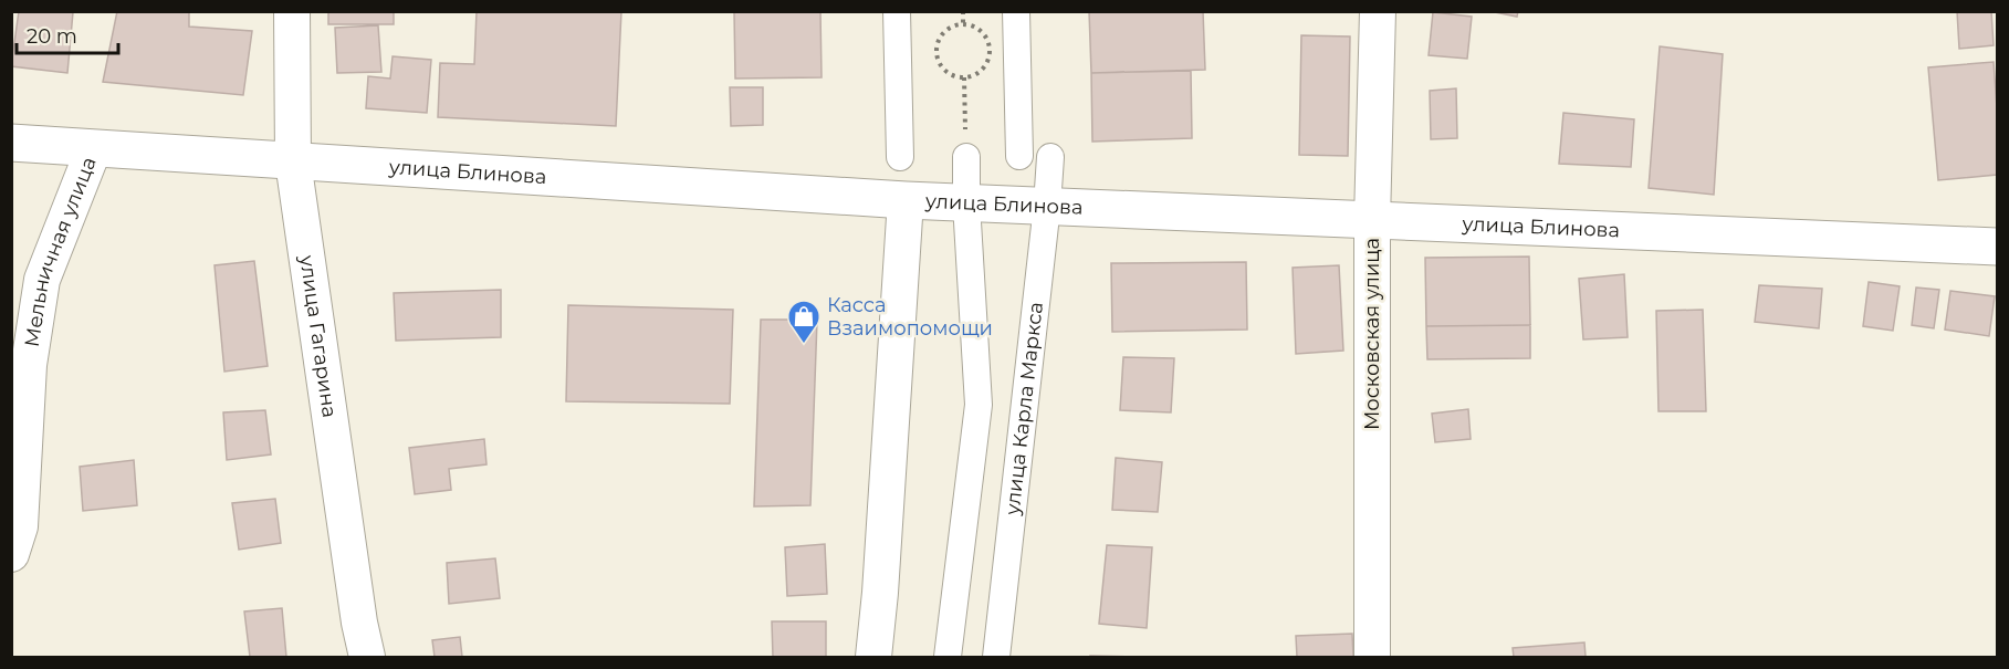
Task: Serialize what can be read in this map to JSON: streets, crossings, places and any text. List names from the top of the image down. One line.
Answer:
{"streets":{"main road":["улица Блинова"],"street":["Мельничная улица","Московская улица","улица Гагарина","улица Карла Маркса"]},"crossings":[["улица Блинова","Мельничная улица"],["улица Блинова","Московская улица"],["улица Блинова","улица Гагарина"],["улица Блинова","улица Карла Маркса"]],"places":{"shop":["Касса Взаимопомощи"]},"scale_bar":"20 m"}
